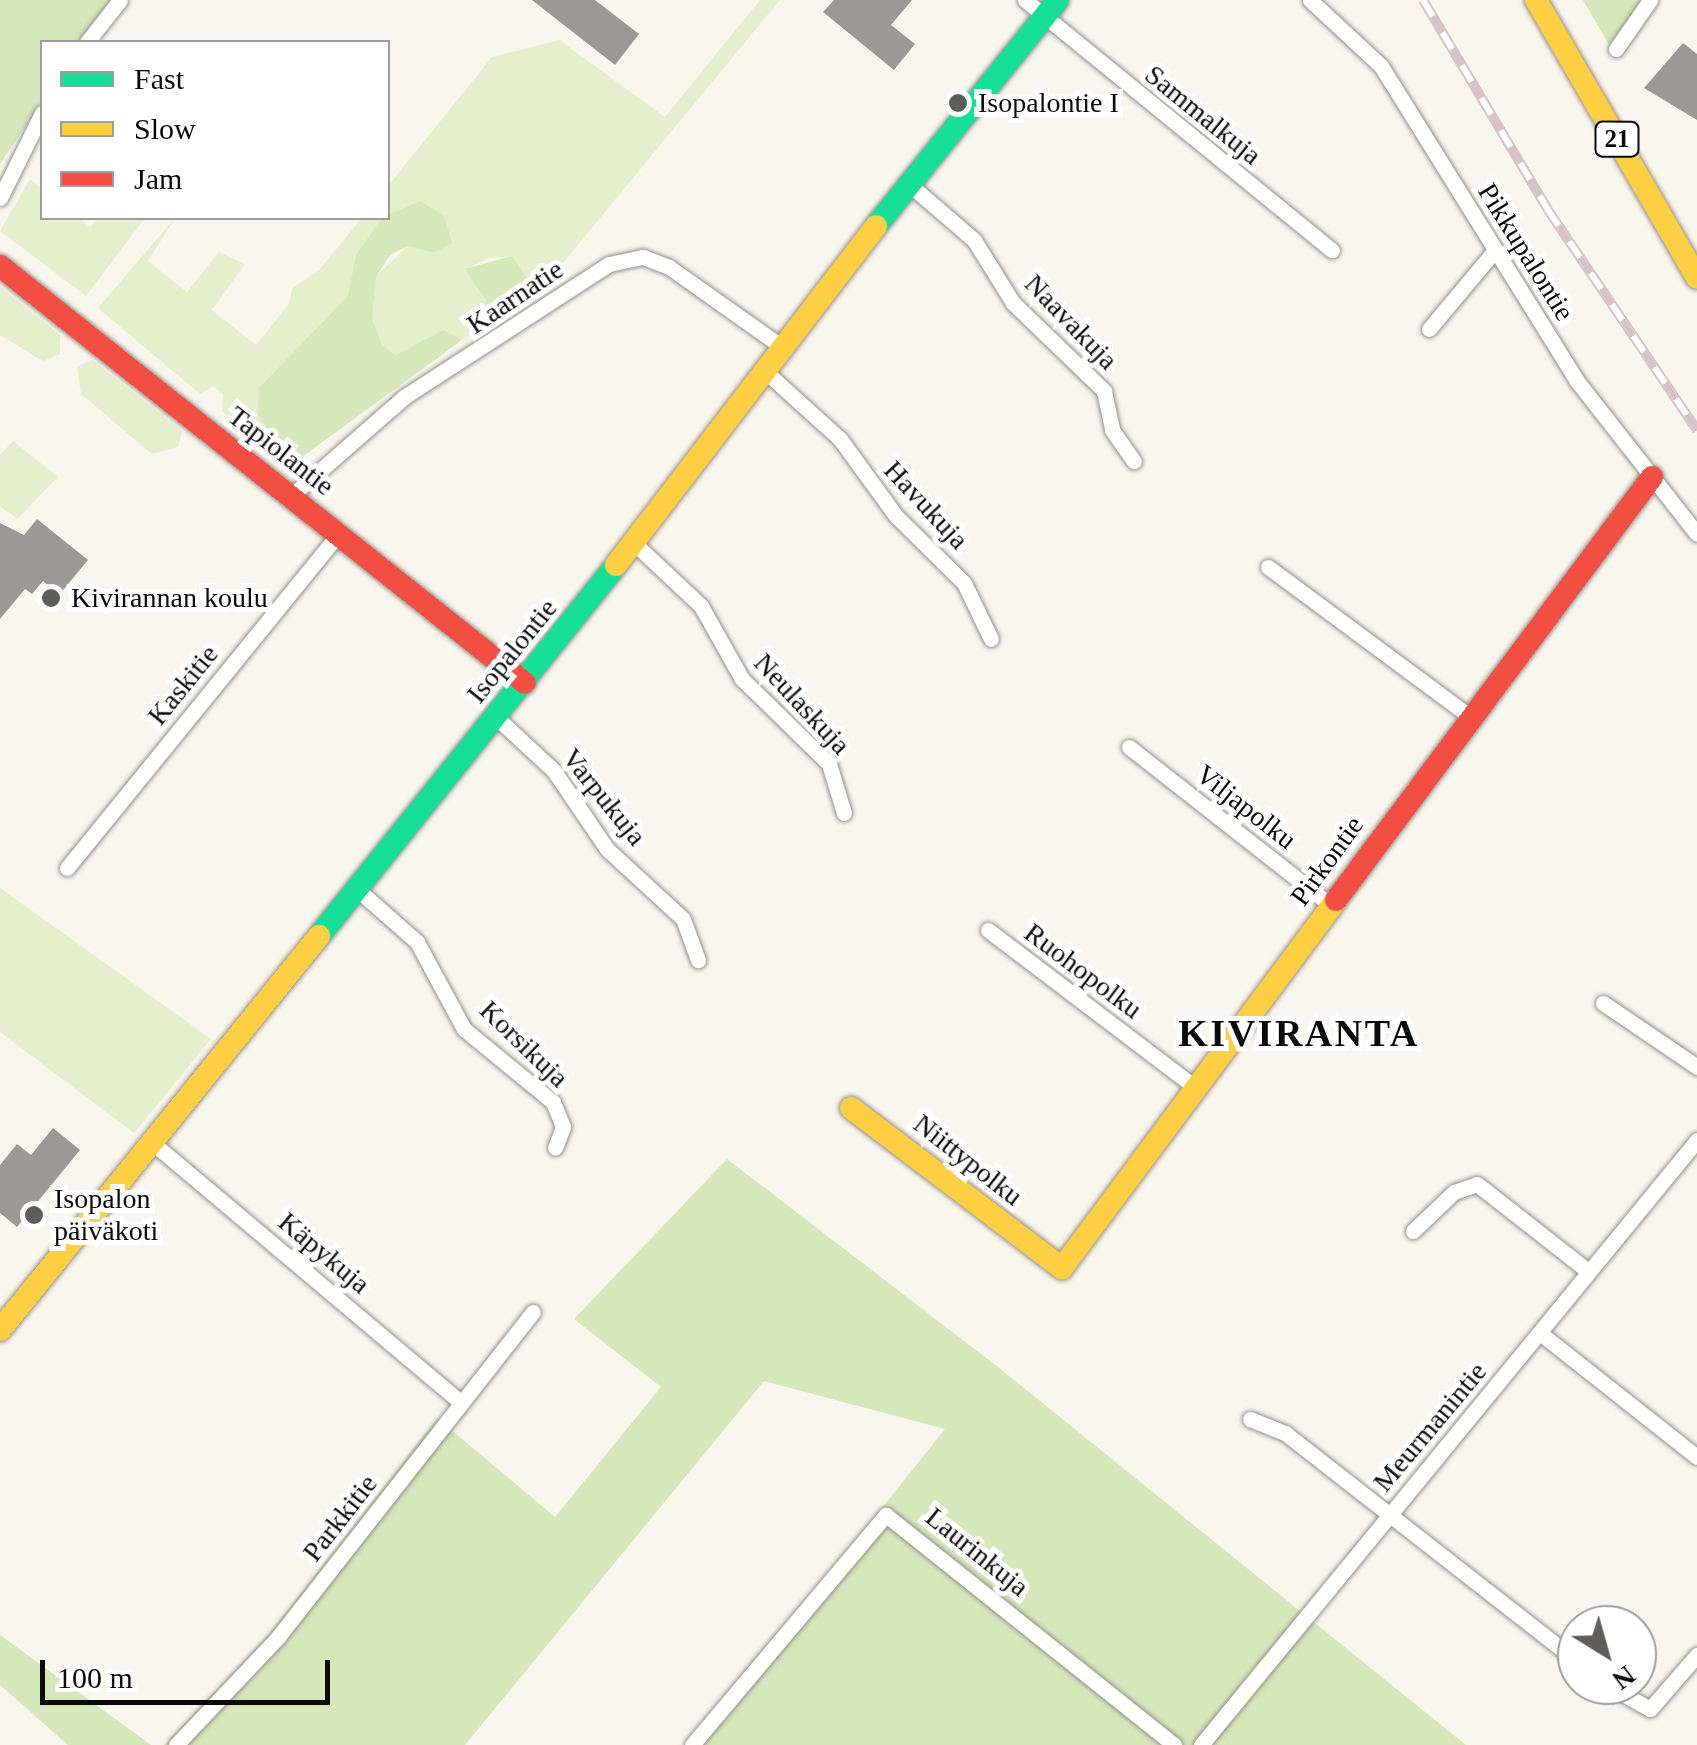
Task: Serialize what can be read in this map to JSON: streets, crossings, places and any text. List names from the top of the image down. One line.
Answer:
{"streets":{"main road":["21","Tapiolantie","Isopalontie","Pirkontie","Niittypolku"],"street":["Sammalkuja","Pikkupalontie","Kaarnatie","Naavakuja","Havukuja","Kaskitie","Neulaskuja","Varpukuja","Viljapolku","Ruohopolku","Korsikuja","Käpykuja","Meurmanintie","Parkkitie","Laurinkuja"]},"crossings":[["Sammalkuja","Isopalontie"],["Pikkupalontie","Pirkontie"],["Kaarnatie","Tapiolantie"],["Kaarnatie","Isopalontie"],["Naavakuja","Isopalontie"],["Tapiolantie","Isopalontie"],["Tapiolantie","Kaskitie"],["Havukuja","Isopalontie"],["Isopalontie","Neulaskuja"],["Isopalontie","Varpukuja"],["Isopalontie","Korsikuja"],["Isopalontie","Käpykuja"],["Viljapolku","Pirkontie"],["Pirkontie","Ruohopolku"],["Pirkontie","Niittypolku"],["Käpykuja","Parkkitie"]],"districts":["KIVIRANTA"],"places":["Isopalontie I","Kivirannan koulu","Isopalon päiväkoti"],"legend":["Fast","Slow","Jam"],"scale_bar":"100 m","north":"bottom right"}
